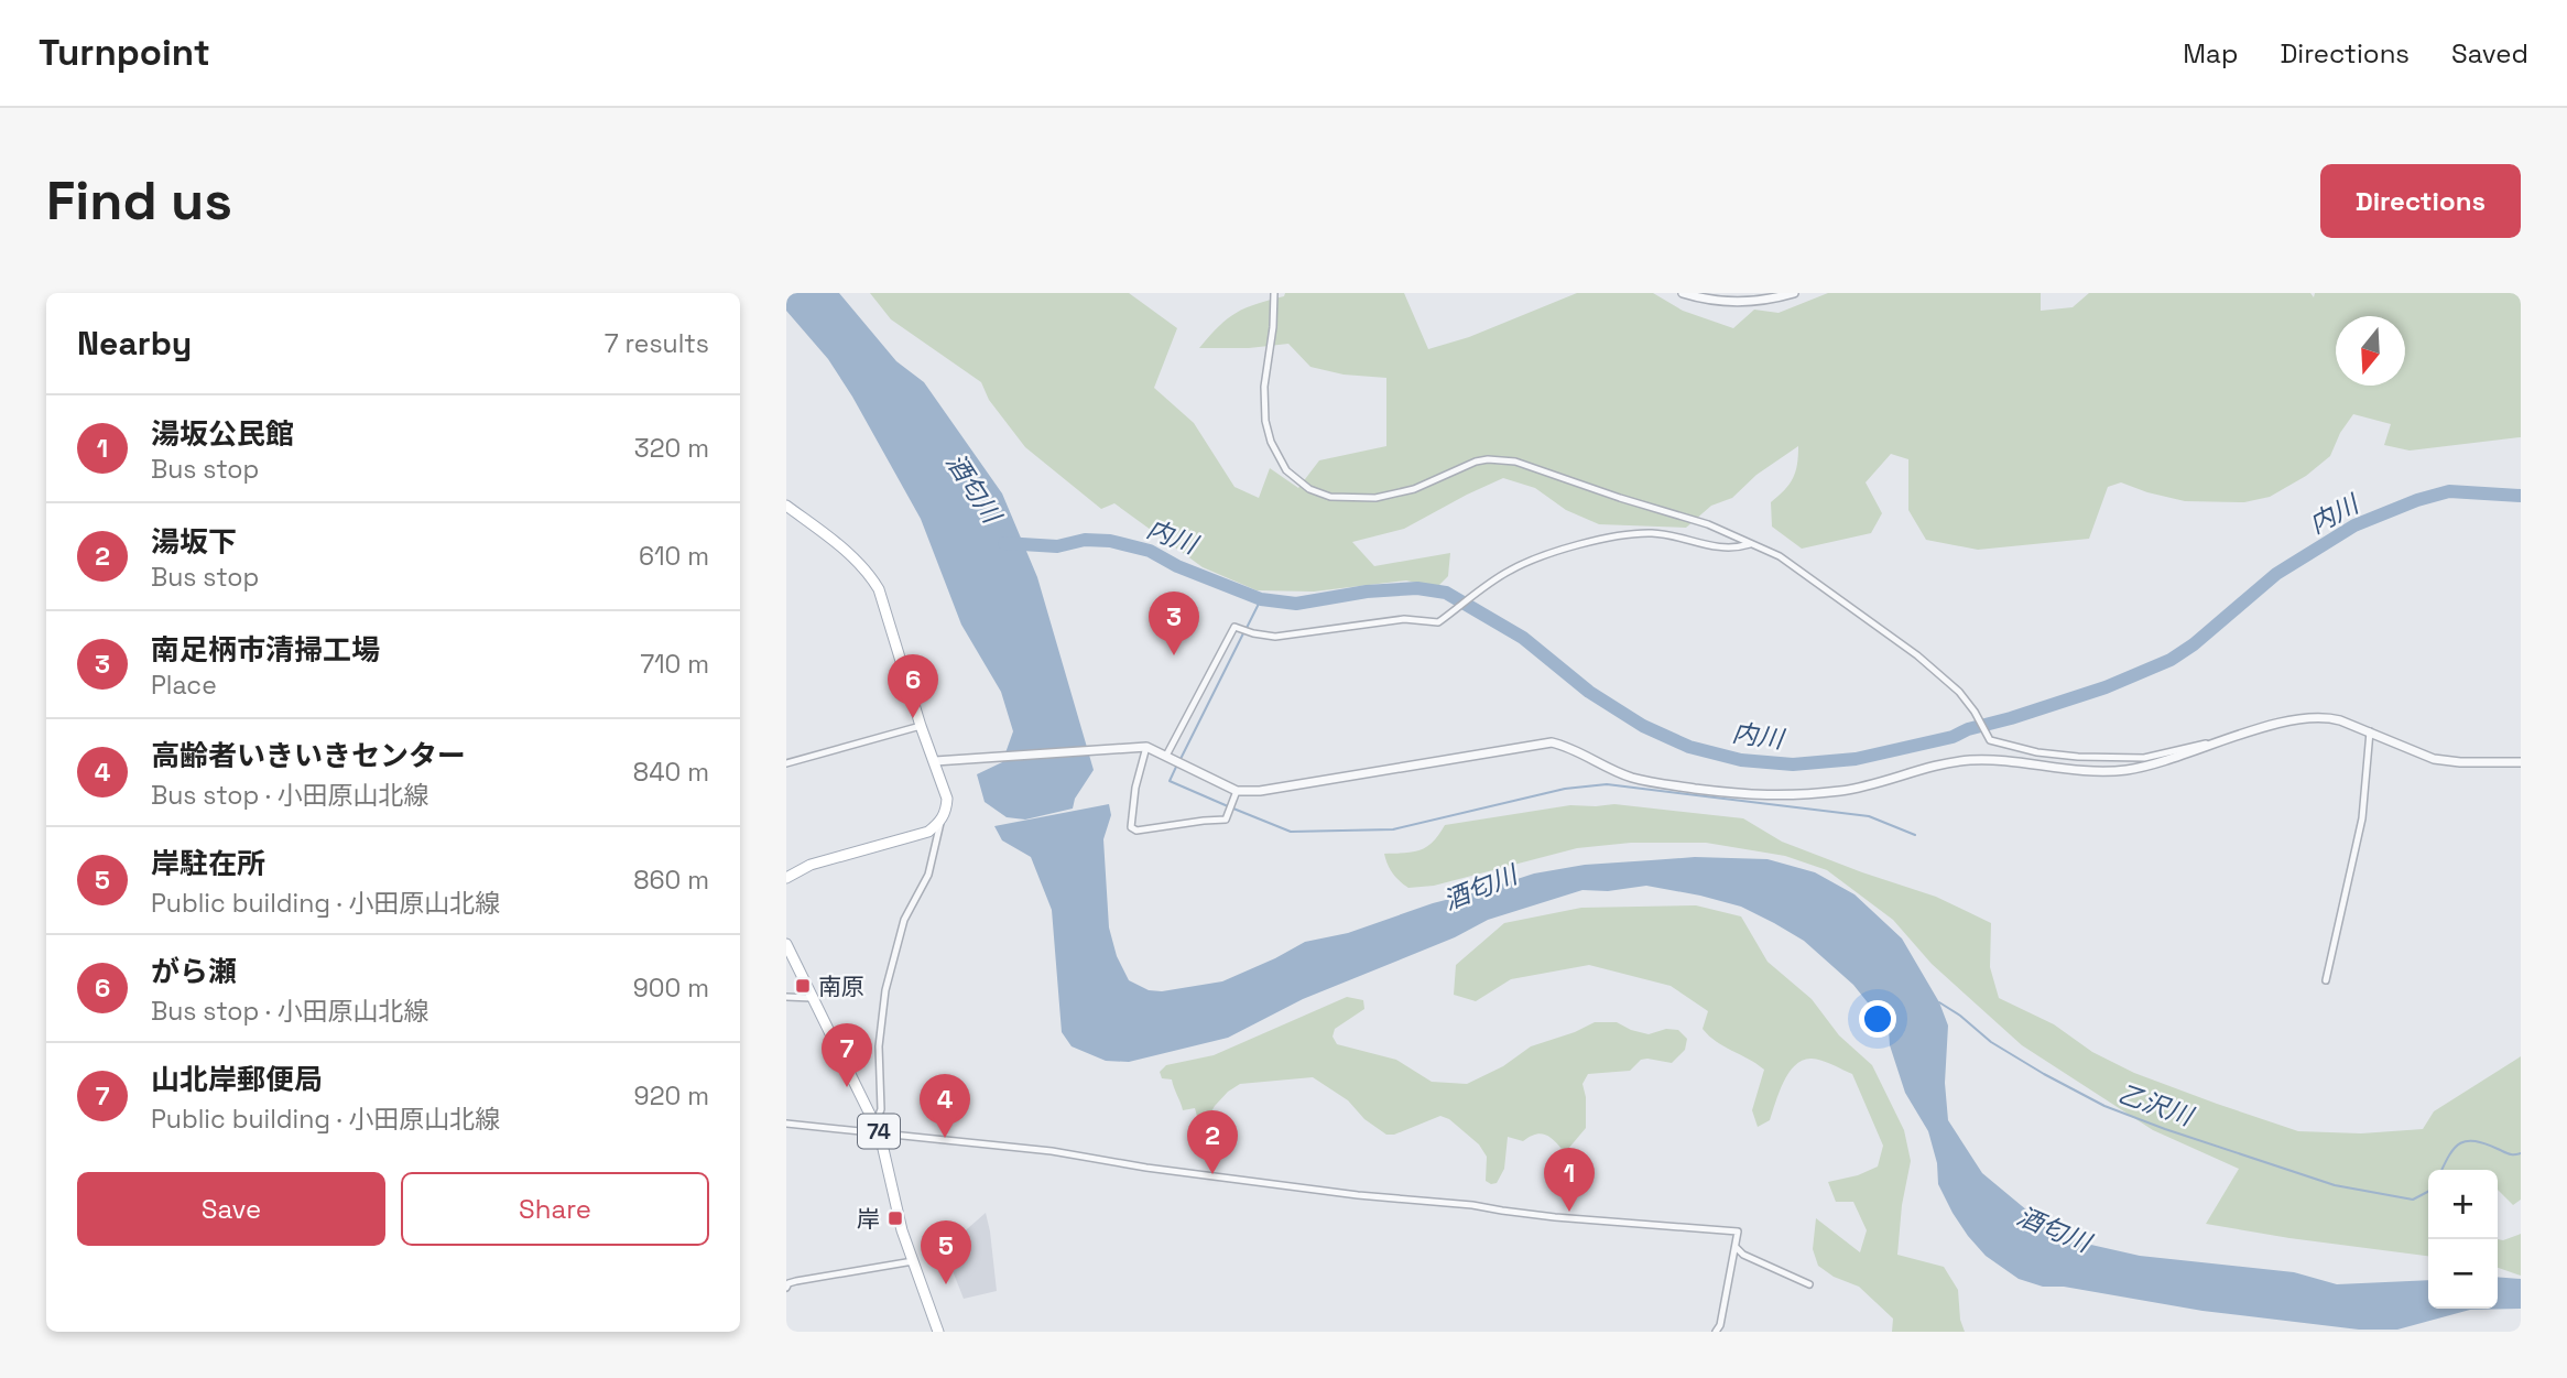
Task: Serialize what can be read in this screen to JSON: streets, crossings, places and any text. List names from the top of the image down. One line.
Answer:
{"streets":{"main road":["74"]},"water":["酒匂川","内川","乙沢川"],"places":{"transit":["南原","岸"]},"north":"bottom","page":{"header":"Turnpoint","nav":["Map","Directions","Saved"],"buttons":["Directions",["Save","Share"]],"title":"Find us","heading":["Nearby","7 results"],"list":[{"mark":"1","name":"湯坂公民館","note":"Bus stop","value":"320 m"},{"mark":"2","name":"湯坂下","note":"Bus stop","value":"610 m"},{"mark":"3","name":"南足柄市清掃工場","note":"Place","value":"710 m"},{"mark":"4","name":"高齢者いきいきセンター","note":"Bus stop · 小田原山北線","value":"840 m"},{"mark":"5","name":"岸駐在所","note":"Public building · 小田原山北線","value":"860 m"},{"mark":"6","name":"がら瀬","note":"Bus stop · 小田原山北線","value":"900 m"},{"mark":"7","name":"山北岸郵便局","note":"Public building · 小田原山北線","value":"920 m"}],"pins":["3","6","7","4","2","1","5"],"map_buttons":["+","−"]}}
